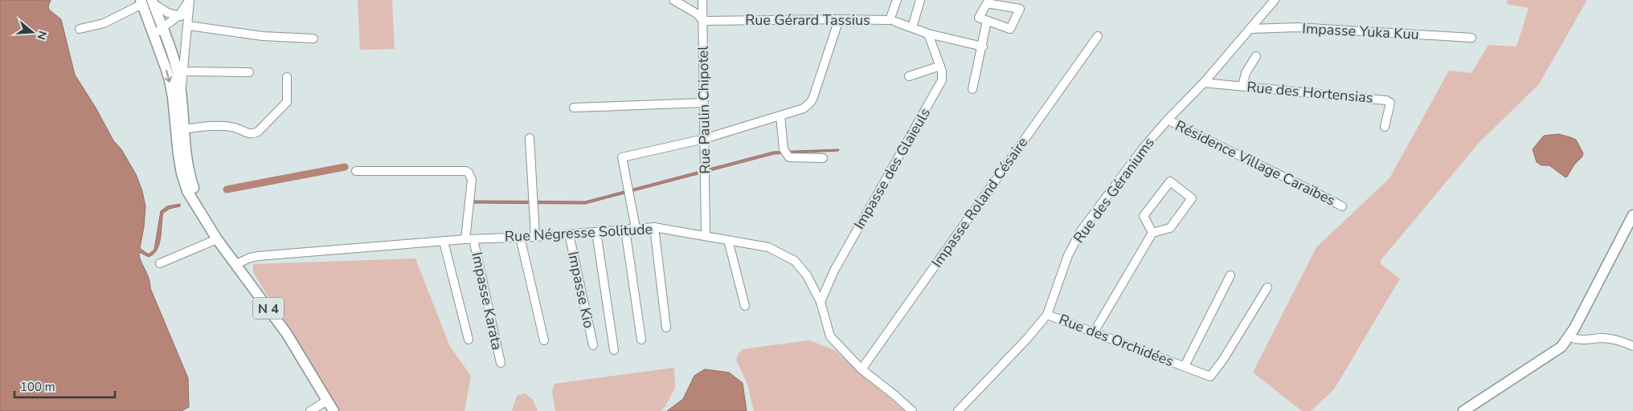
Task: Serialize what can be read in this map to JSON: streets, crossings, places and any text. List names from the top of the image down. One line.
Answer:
{"streets":{"main road":["N 4"],"street":["Rue Gérard Tassius","Impasse Yuka Kuu","Rue des Hortensias","Rue Paulin Chipotel","Résidence Village Caraïbes","Impasse des Glaïeuls","Rue des Géraniums","Impasse Roland Césaire","Rue Négresse Solitude","Impasse Kio","Impasse Karata","Rue des Orchidées"]},"crossings":[["Rue Gérard Tassius","Rue Paulin Chipotel"],["Impasse Yuka Kuu","Rue des Géraniums"],["Rue des Hortensias","Rue des Géraniums"],["Rue Paulin Chipotel","Rue Négresse Solitude"],["Résidence Village Caraïbes","Rue des Géraniums"],["Impasse des Glaïeuls","Rue Négresse Solitude"],["Rue des Géraniums","Rue des Orchidées"],["Impasse Roland Césaire","Rue Négresse Solitude"],["Rue Négresse Solitude","Impasse Kio"],["Rue Négresse Solitude","Impasse Karata"],["Rue Négresse Solitude","N 4"]],"scale_bar":"100 m","north":"right"}
